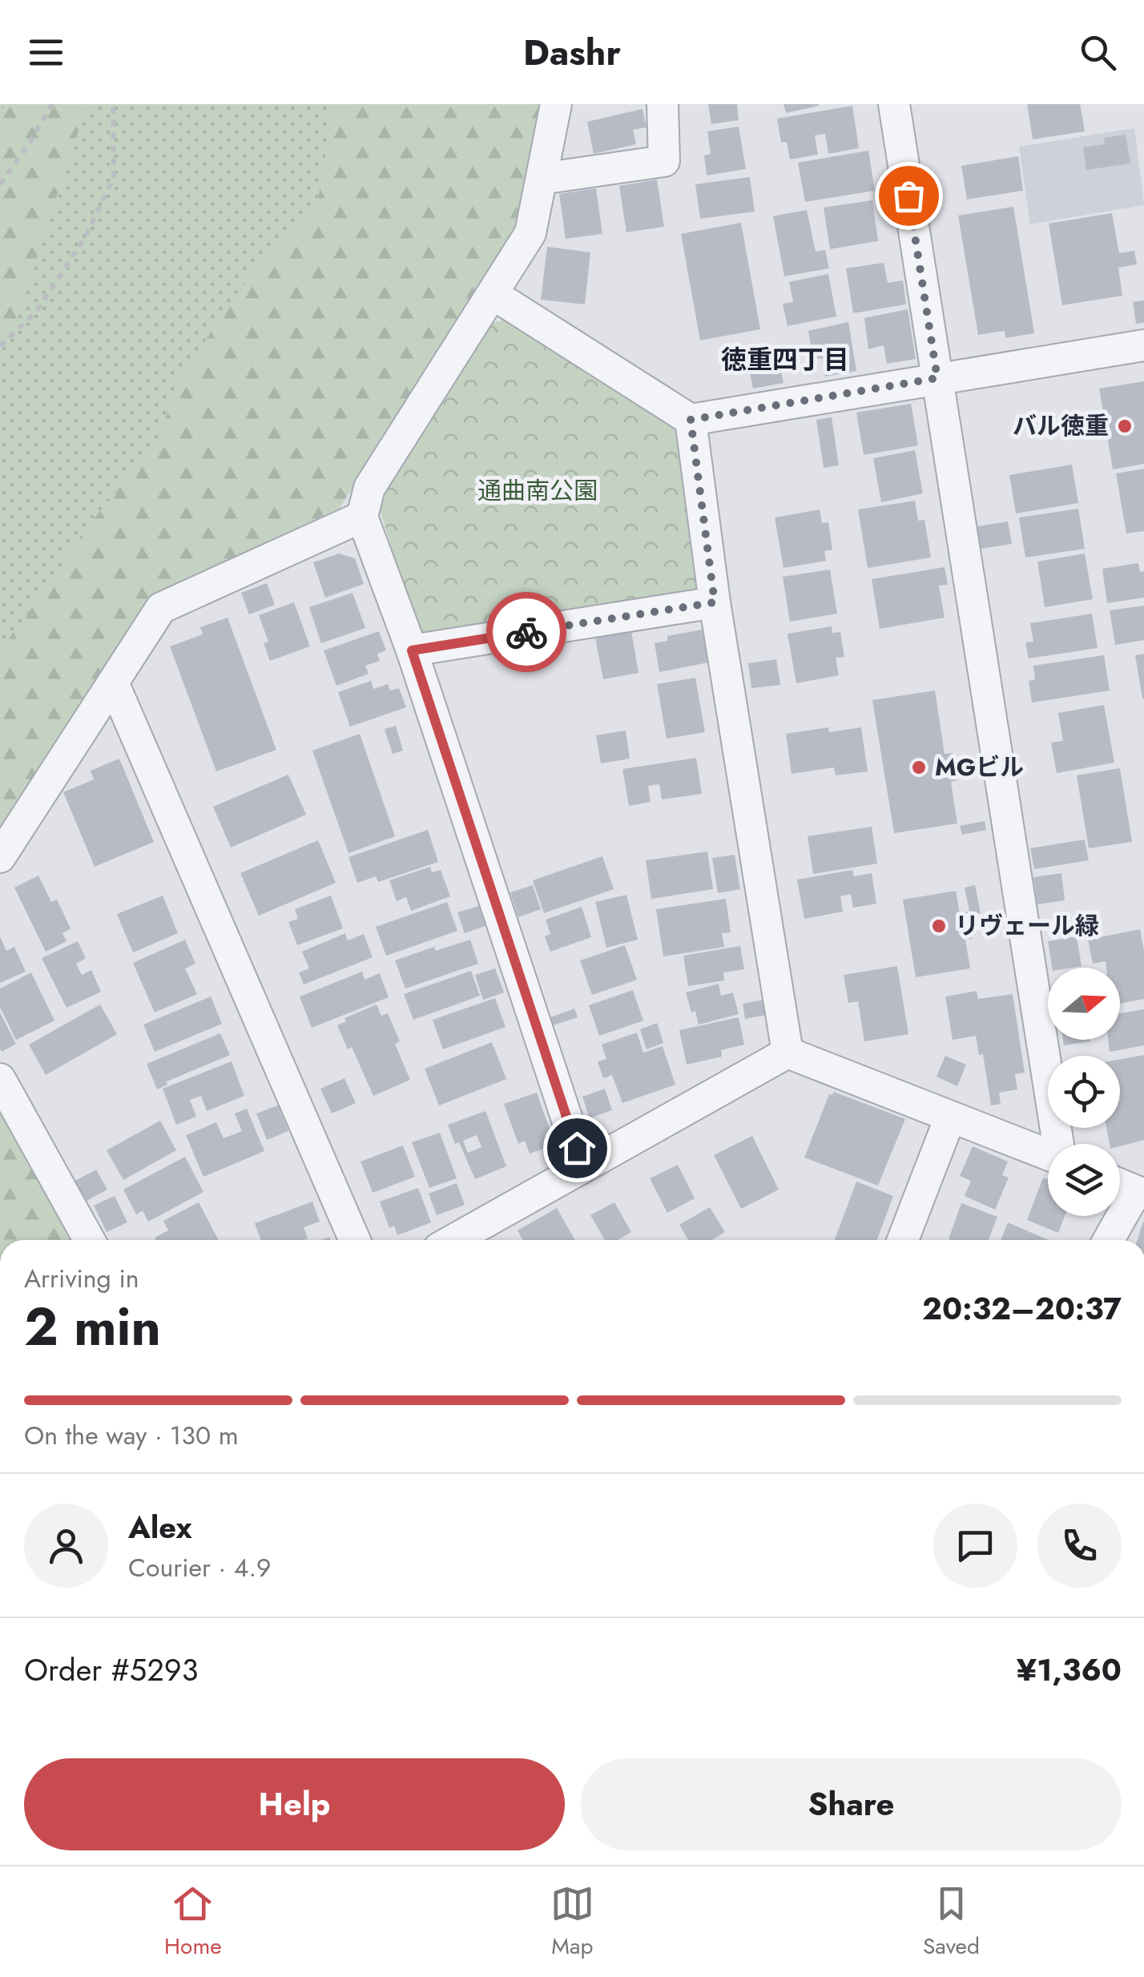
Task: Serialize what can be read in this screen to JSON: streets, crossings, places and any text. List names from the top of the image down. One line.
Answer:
{"districts":["徳重四丁目"],"parks":["通曲南公園"],"places":["バル徳重","MGビル","リヴェール緑"],"north":"right","page":{"header":"Dashr","heading":["2 min","Arriving in","20:32–20:37"],"panel":["Alex","Courier · 4.9","Order #5293","¥1,360"],"bar":"On the way · 130 m","buttons":["Help","Share"],"tabs":["Home","Map","Saved"]}}
